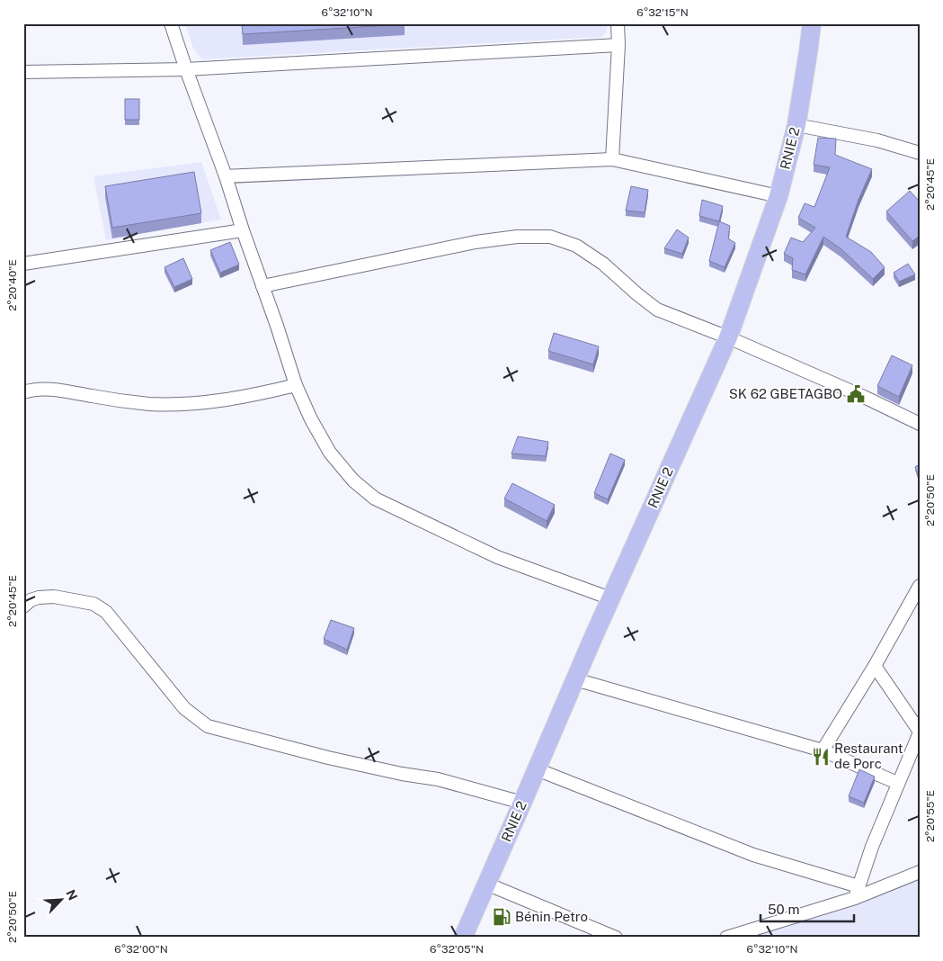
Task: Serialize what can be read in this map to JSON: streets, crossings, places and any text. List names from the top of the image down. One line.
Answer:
{"streets":{"highway":["RNIE 2"]},"places":{"public building":["SK 62 GBETAGBO"],"restaurant":["Restaurant de Porc"],"fuel station":["Bénin Petro"]},"scale_bar":"50 m","north":"top right","coordinates":["6°32'10\"N","6°32'15\"N","2°20'45\"E","2°20'40\"E","2°20'50\"E","2°20'55\"E","6°32'00\"N","6°32'05\"N"]}
